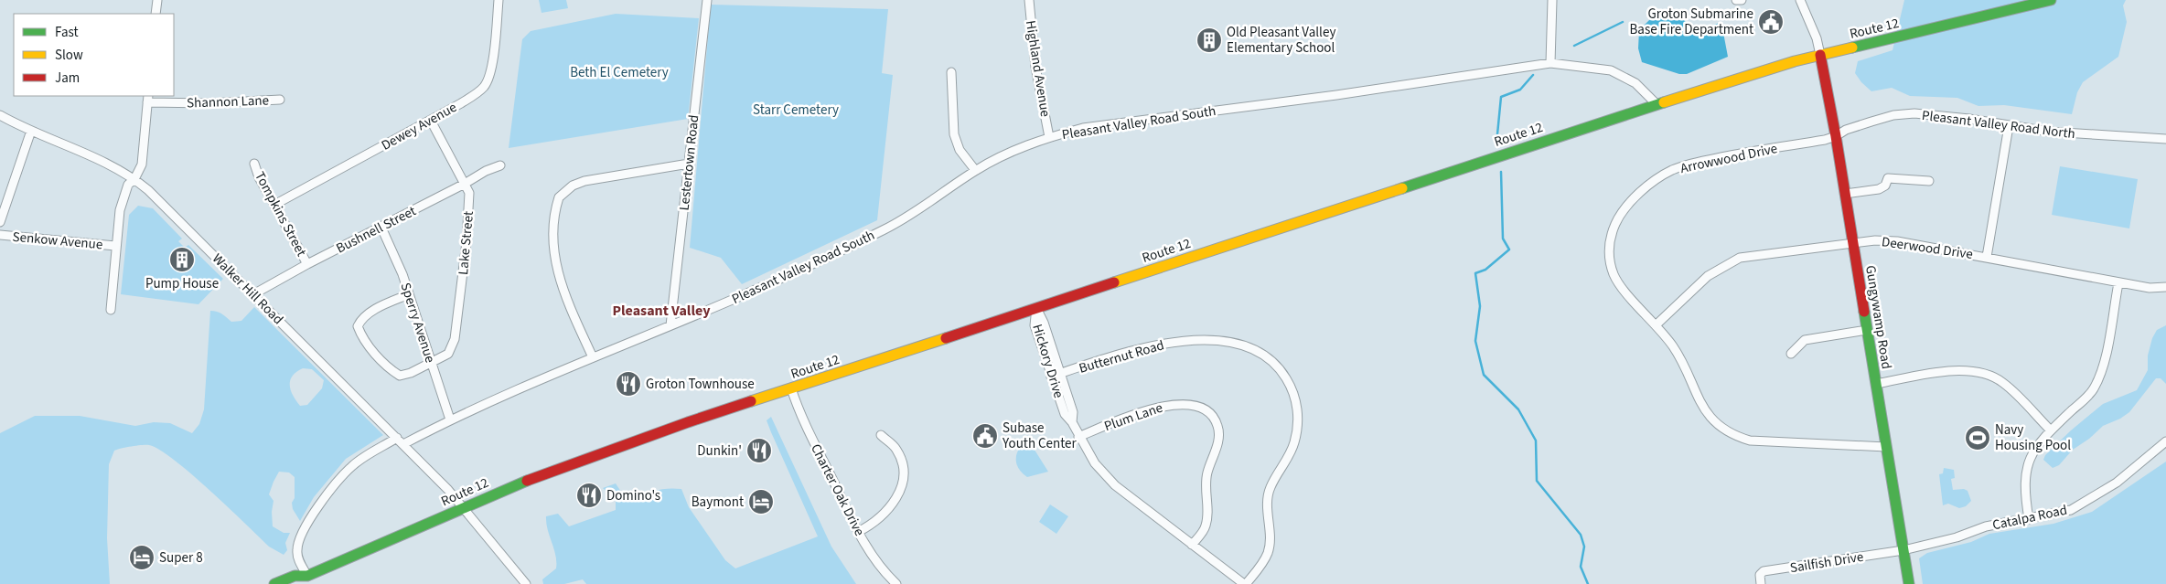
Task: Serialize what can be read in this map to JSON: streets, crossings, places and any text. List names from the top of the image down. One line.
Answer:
{"streets":{"main road":["Route 12","Gungywamp Road"],"street":["Highland Avenue","Shannon Lane","Pleasant Valley Road South","Pleasant Valley Road North","Dewey Avenue","Arrowwood Drive","Lestertown Road","Tompkins Street","Bushnell Street","Senkow Avenue","Lake Street","Deerwood Drive","Walker Hill Road","Sperry Avenue","Butternut Road","Hickory Drive","Plum Lane","Charter Oak Drive","Catalpa Road","Sailfish Drive"]},"crossings":[["Route 12","Pleasant Valley Road South"],["Route 12","Walker Hill Road"],["Route 12","Gungywamp Road"],["Route 12","Hickory Drive"],["Route 12","Charter Oak Drive"],["Highland Avenue","Pleasant Valley Road South"],["Pleasant Valley Road South","Lestertown Road"],["Pleasant Valley Road South","Walker Hill Road"],["Pleasant Valley Road South","Sperry Avenue"],["Pleasant Valley Road North","Arrowwood Drive"],["Pleasant Valley Road North","Gungywamp Road"],["Dewey Avenue","Tompkins Street"],["Dewey Avenue","Lake Street"],["Arrowwood Drive","Deerwood Drive"],["Arrowwood Drive","Gungywamp Road"],["Tompkins Street","Bushnell Street"],["Bushnell Street","Lake Street"],["Bushnell Street","Walker Hill Road"],["Bushnell Street","Sperry Avenue"],["Lake Street","Sperry Avenue"],["Deerwood Drive","Gungywamp Road"],["Gungywamp Road","Catalpa Road"],["Gungywamp Road","Sailfish Drive"],["Butternut Road","Hickory Drive"],["Hickory Drive","Plum Lane"],["Catalpa Road","Sailfish Drive"]],"districts":["Pleasant Valley"],"parks":["Beth El Cemetery","Starr Cemetery"],"places":{"public building":["Groton Submarine Base Fire Department","Subase Youth Center"],"building":["Old Pleasant Valley Elementary School","Pump House"],"restaurant":["Groton Townhouse","Dunkin'","Domino's"],"sports":["Navy Housing Pool"],"hotel":["Baymont","Super 8"]},"legend":["Fast","Slow","Jam"]}
